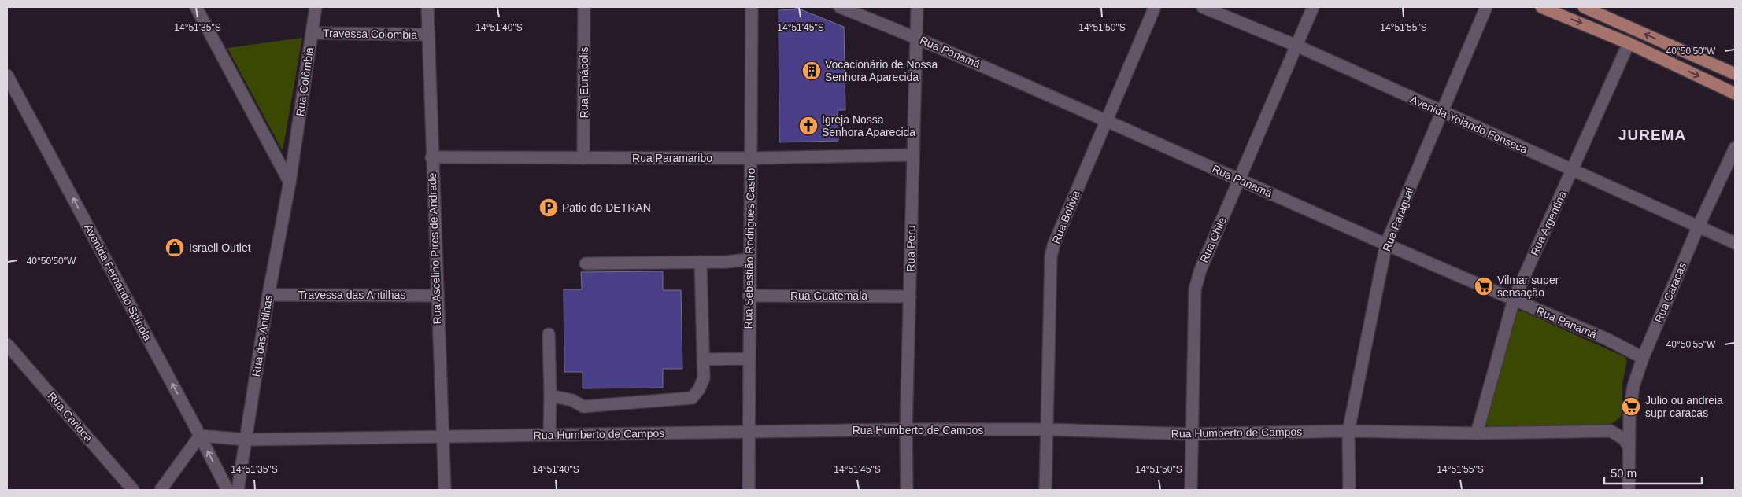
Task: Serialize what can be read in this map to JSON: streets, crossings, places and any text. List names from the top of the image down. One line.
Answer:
{"streets":{"street":["Travessa Colombia","Rua Panamá","Rua Colômbia","Rua Eunápolis","Avenida Yolando Fonseca","Rua Paramaribo","Rua Bolívia","Rua Paraguai","Rua Argentina","Rua Chile","Rua Ascelino Pires de Andrade","Rua Sebastião Rodrigues Castro","Rua Peru","Avenida Fernando Spínola","Rua Caracas","Travessa das Antilhas","Rua Guatemala","Rua das Antilhas","Rua Carioca","Rua Humberto de Campos"]},"crossings":[["Travessa Colombia","Rua Colômbia"],["Travessa Colombia","Rua Ascelino Pires de Andrade"],["Rua Panamá","Rua Bolívia"],["Rua Panamá","Rua Paraguai"],["Rua Panamá","Rua Argentina"],["Rua Panamá","Rua Chile"],["Rua Panamá","Rua Peru"],["Rua Panamá","Rua Caracas"],["Rua Colômbia","Rua das Antilhas"],["Rua Eunápolis","Rua Paramaribo"],["Avenida Yolando Fonseca","Rua Paraguai"],["Avenida Yolando Fonseca","Rua Argentina"],["Avenida Yolando Fonseca","Rua Chile"],["Avenida Yolando Fonseca","Rua Caracas"],["Rua Paramaribo","Rua Ascelino Pires de Andrade"],["Rua Paramaribo","Rua Sebastião Rodrigues Castro"],["Rua Paramaribo","Rua Peru"],["Rua Bolívia","Rua Humberto de Campos"],["Rua Paraguai","Rua Humberto de Campos"],["Rua Argentina","Rua Humberto de Campos"],["Rua Chile","Rua Humberto de Campos"],["Rua Ascelino Pires de Andrade","Travessa das Antilhas"],["Rua Ascelino Pires de Andrade","Rua Humberto de Campos"],["Rua Sebastião Rodrigues Castro","Rua Guatemala"],["Rua Sebastião Rodrigues Castro","Rua Humberto de Campos"],["Rua Peru","Rua Guatemala"],["Rua Peru","Rua Humberto de Campos"],["Avenida Fernando Spínola","Rua Humberto de Campos"],["Travessa das Antilhas","Rua das Antilhas"],["Rua das Antilhas","Rua Humberto de Campos"]],"one_way":["Avenida Fernando Spínola"],"districts":["JUREMA"],"places":{"building":["Vocacionário de Nossa Senhora Aparecida"],"church":["Igreja Nossa Senhora Aparecida"],"parking":["Patio do DETRAN"],"shop":["Israell Outlet"],"supermarket":["Vilmar super sensação","Julio ou andreia supr caracas"]},"scale_bar":"50 m","coordinates":["14°51'35\"S","14°51'40\"S","14°51'45\"S","14°51'50\"S","14°51'55\"S","40°50'50\"W","40°50'55\"W"]}
